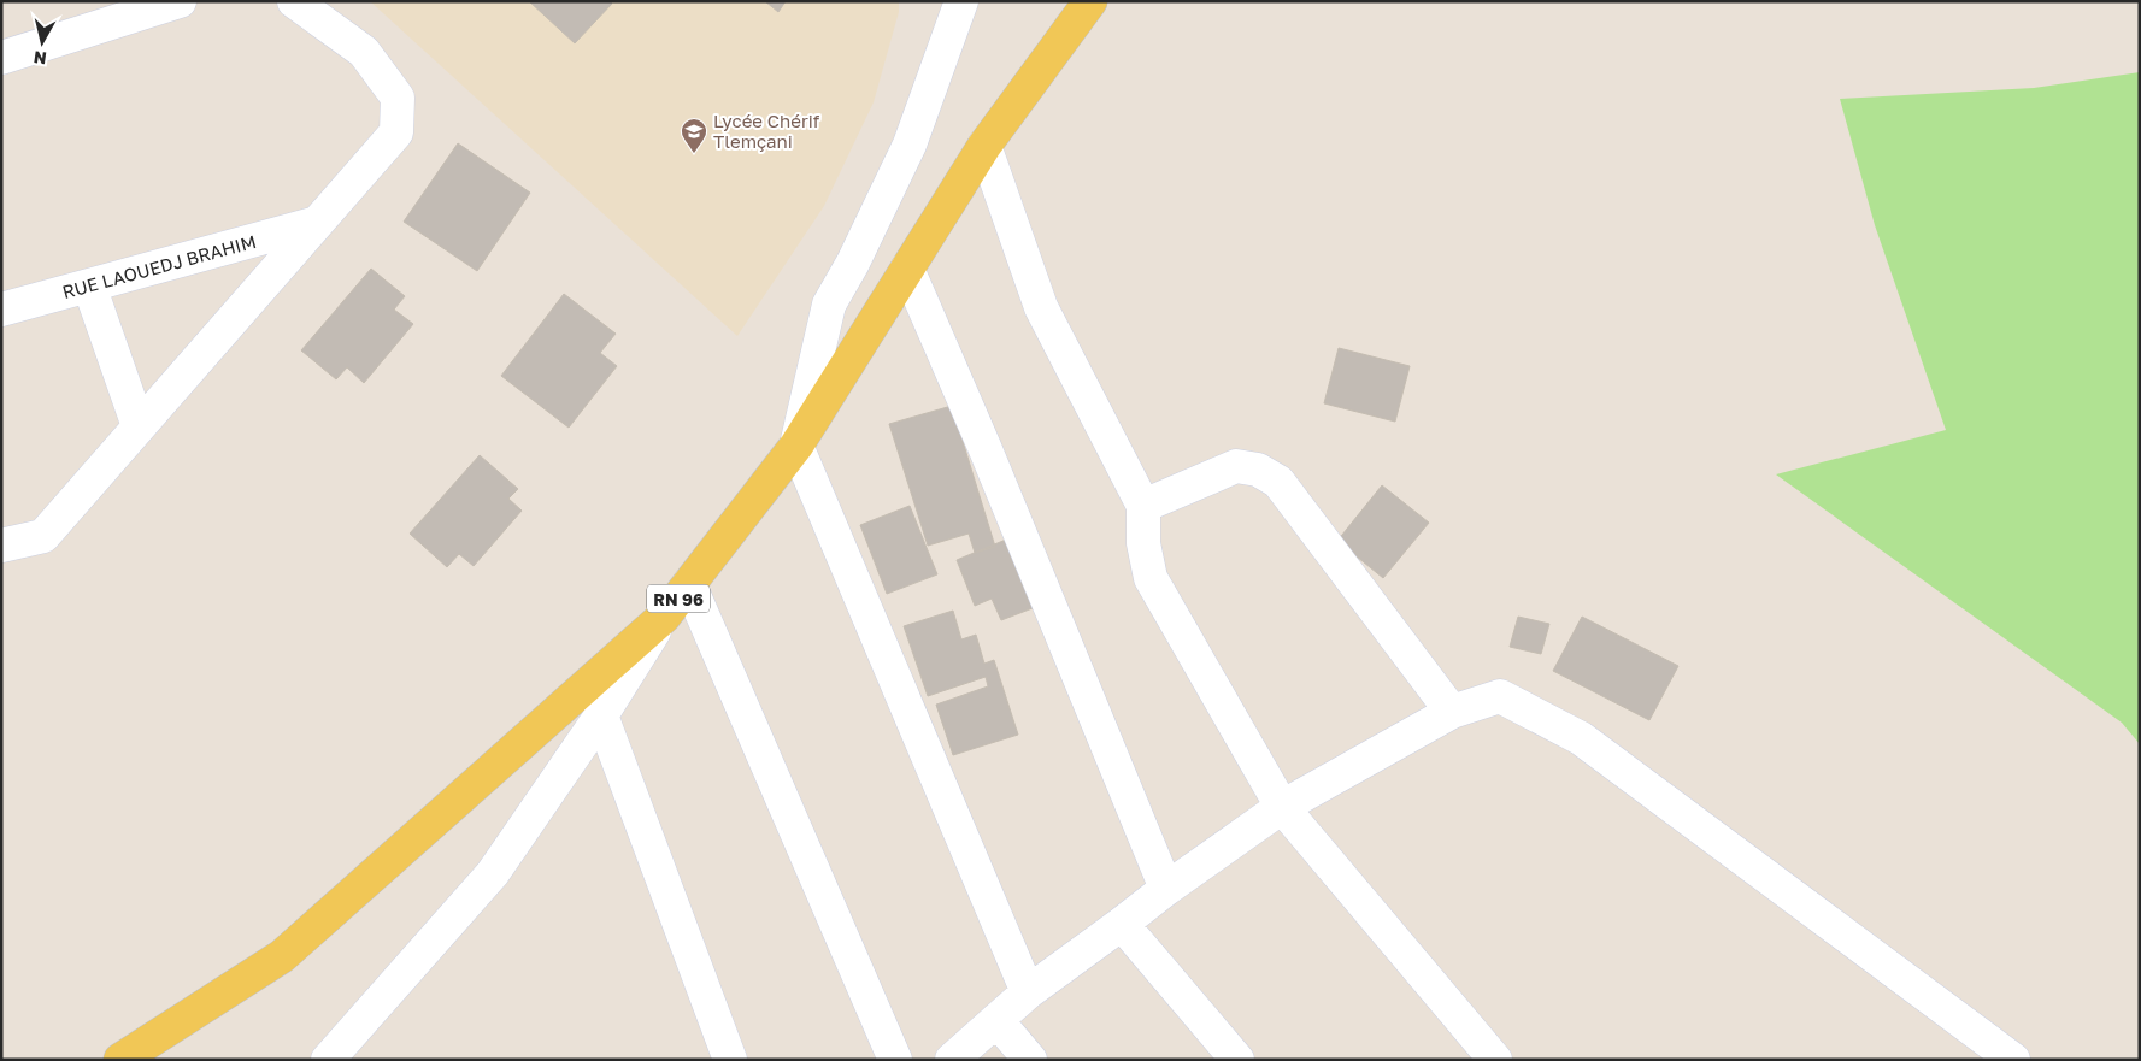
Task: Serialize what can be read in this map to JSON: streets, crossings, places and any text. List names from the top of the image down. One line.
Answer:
{"streets":{"main road":["RN 96"],"street":["RUE LAOUEDJ BRAHIM"]},"places":{"school or university":["Lycée Chérif Tlemçani"]},"north":"bottom"}
